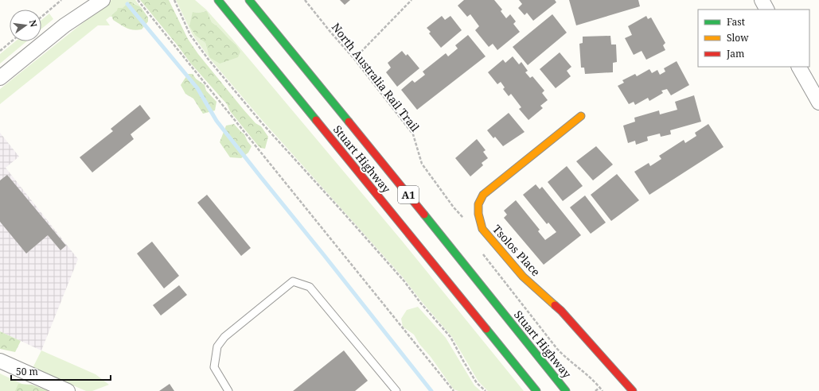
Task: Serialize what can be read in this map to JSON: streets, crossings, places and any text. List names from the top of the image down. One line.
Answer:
{"streets":{"main road":["Stuart Highway","A1","Tsolos Place"],"path":["North Australia Rail Trail"]},"legend":["Fast","Slow","Jam"],"scale_bar":"50 m","north":"right"}
